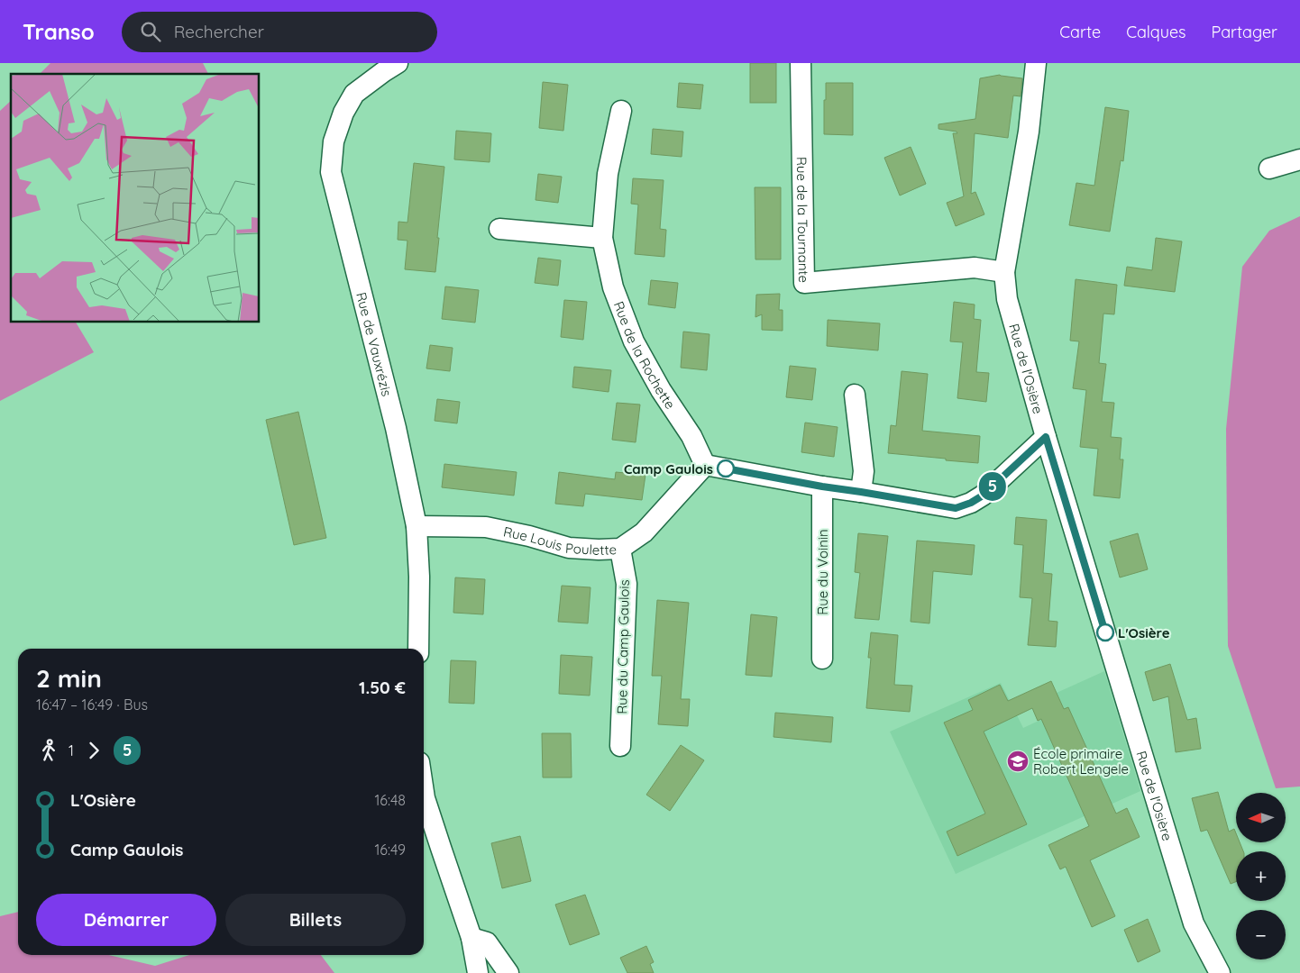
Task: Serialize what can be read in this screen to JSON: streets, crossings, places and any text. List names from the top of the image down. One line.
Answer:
{"streets":{"street":["Rue de la Tournante","Rue de Vauxrézis","Rue de la Rochette","Rue de l'Osière","Rue Louis Poulette","Rue du Voinin","Rue du Camp Gaulois"]},"crossings":[["Rue de la Tournante","Rue de l'Osière"],["Rue de Vauxrézis","Rue Louis Poulette"],["Rue de la Rochette","Rue Louis Poulette"],["Rue Louis Poulette","Rue du Camp Gaulois"]],"places":{"other":["Camp Gaulois","L'Osière"],"school or university":["École primaire Robert Lengele"]},"lines":["bus line 5"],"north":"left","page":{"header":"Transo","search":"Rechercher","nav":["Carte","Calques","Partager"],"on_map":"5","heading":["2 min","16:47 – 16:49 · Bus","1.50 €"],"legs":["1","5"],"list":[{"name":"L'Osière","value":"16:48"},{"name":"Camp Gaulois","value":"16:49"}],"map_buttons":["+","−"],"buttons":["Démarrer","Billets"]}}
